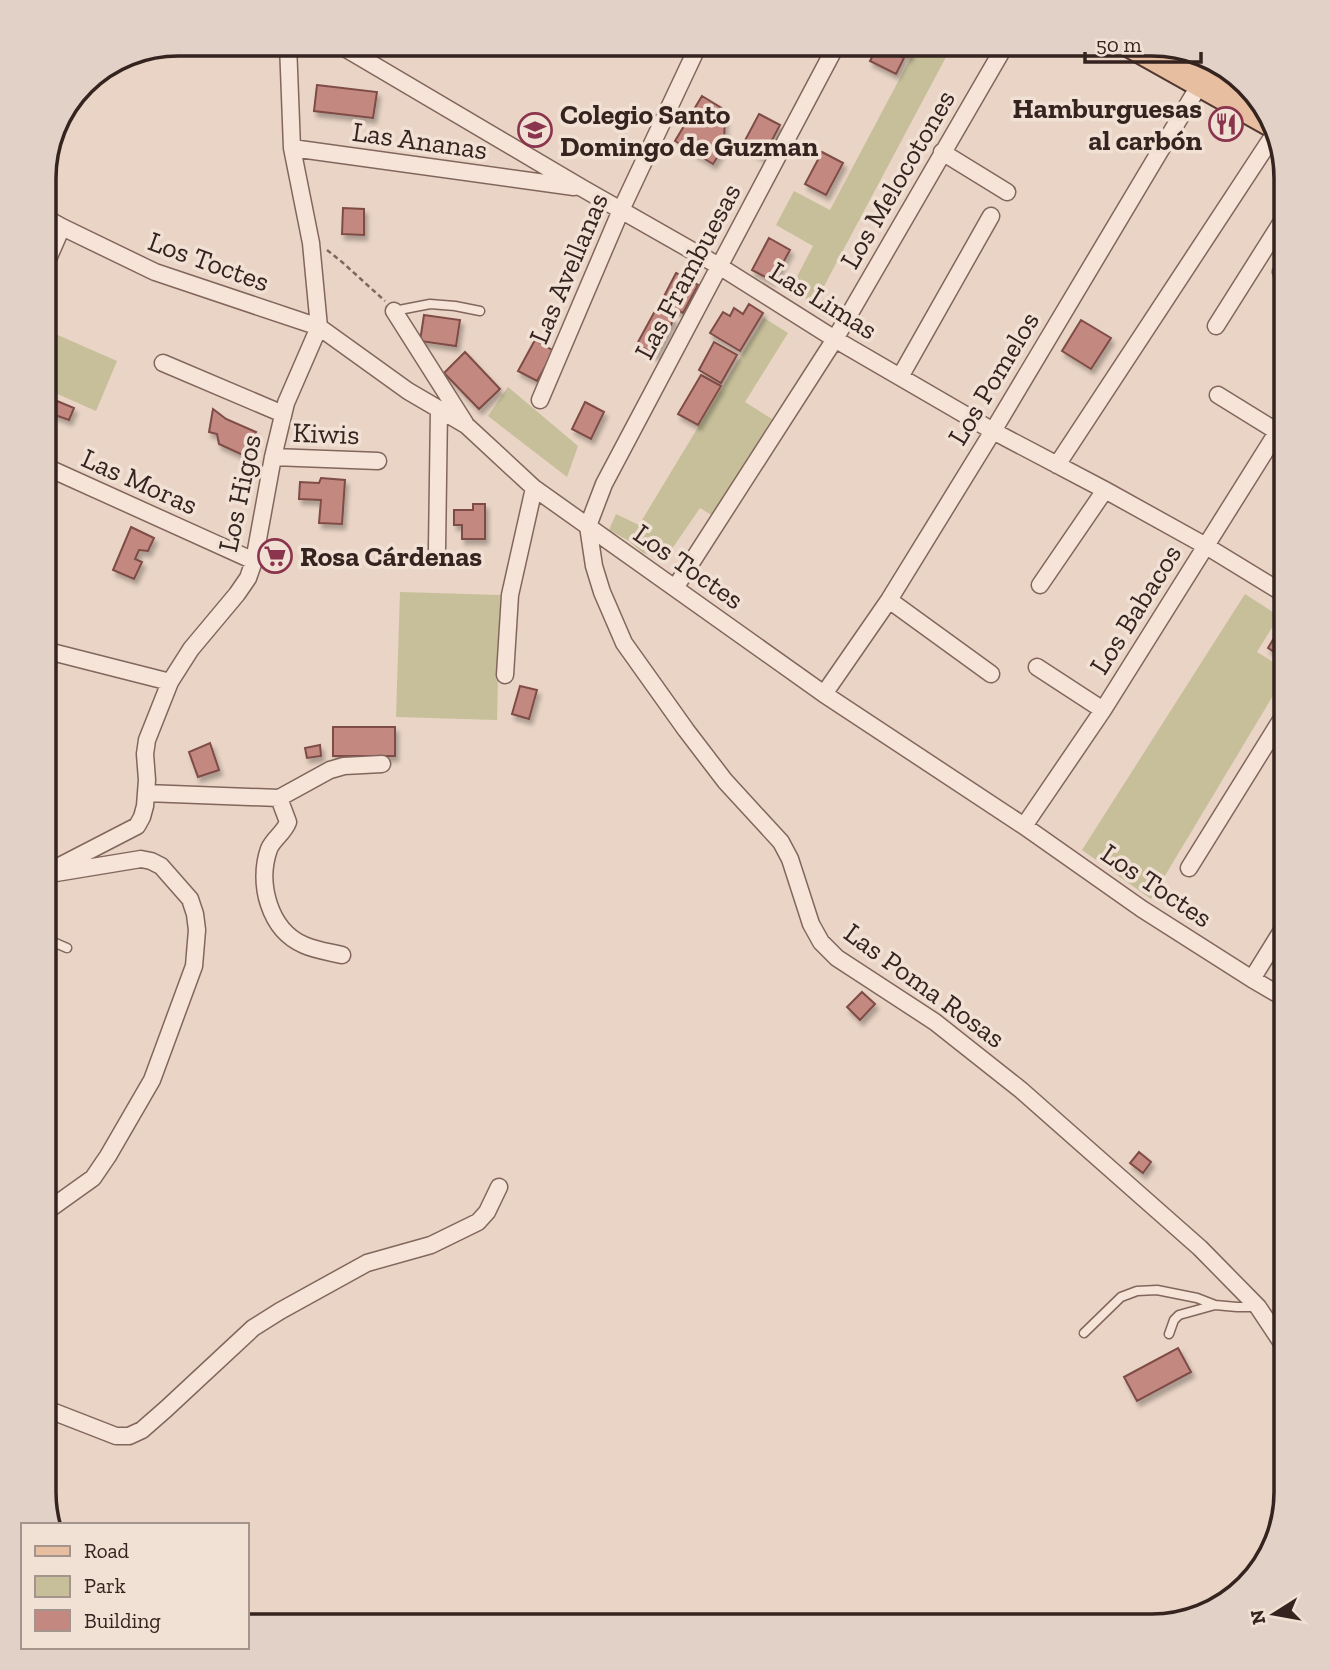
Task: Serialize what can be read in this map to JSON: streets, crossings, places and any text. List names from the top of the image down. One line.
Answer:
{"streets":{"street":["Las Ananas","Los Melocotones","Los Toctes","Las Avellanas","Las Frambuesas","Las Limas","Los Pomelos","Kiwis","Las Moras","Los Higos","Los Babacos","Las Poma Rosas"]},"crossings":[["Las Ananas","Las Limas"],["Las Ananas","Los Higos"],["Los Melocotones","Los Toctes"],["Los Melocotones","Las Limas"],["Los Toctes","Las Frambuesas"],["Los Toctes","Los Pomelos"],["Los Toctes","Los Higos"],["Los Toctes","Los Babacos"],["Los Toctes","Las Poma Rosas"],["Las Avellanas","Las Limas"],["Las Frambuesas","Las Limas"],["Las Frambuesas","Las Poma Rosas"],["Las Limas","Los Pomelos"],["Las Limas","Los Babacos"],["Kiwis","Los Higos"],["Las Moras","Los Higos"]],"places":{"restaurant":["Hamburguesas al carbón"],"school or university":["Colegio Santo Domingo de Guzman"],"supermarket":["Rosa Cárdenas"]},"legend":["Road","Park","Building"],"scale_bar":"50 m","north":"left"}
